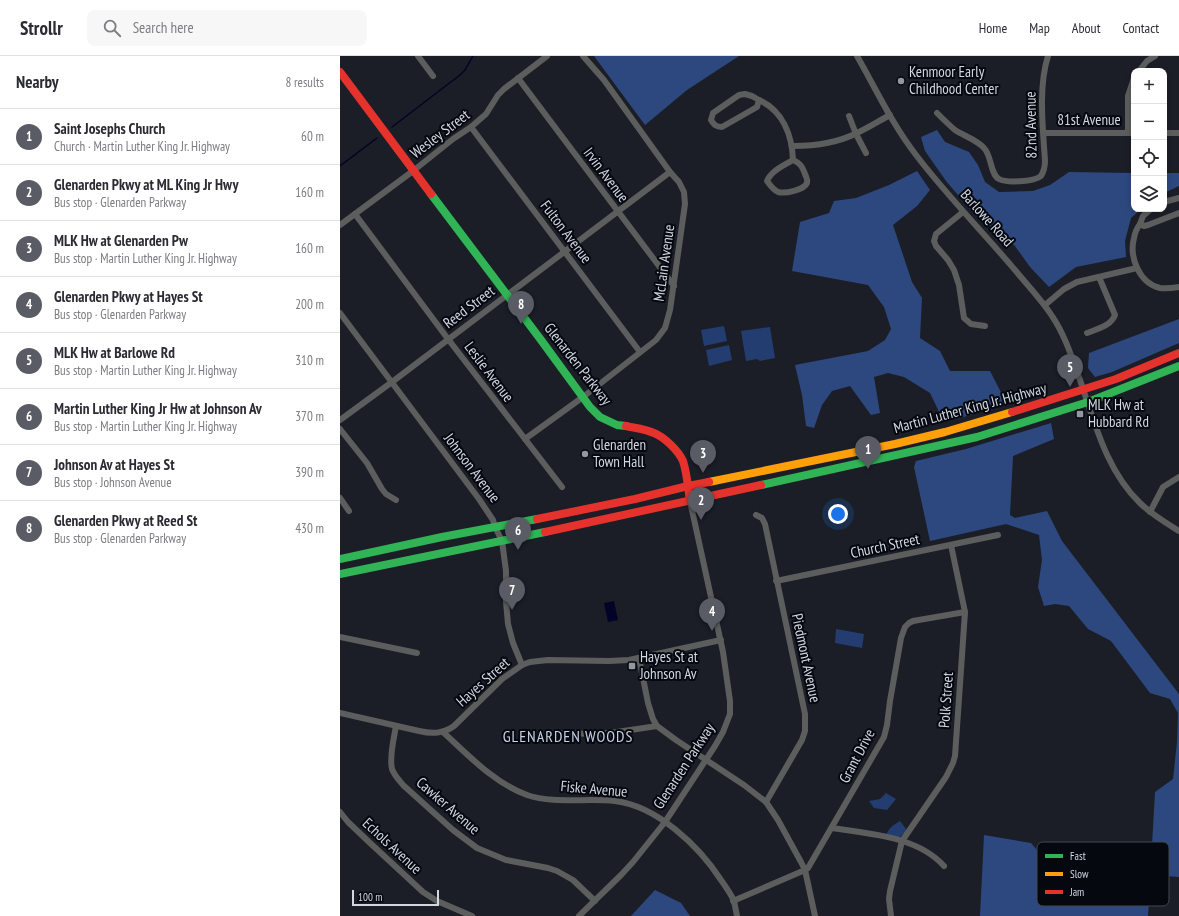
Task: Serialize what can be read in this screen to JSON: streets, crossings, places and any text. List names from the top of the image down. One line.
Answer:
{"streets":{"main road":["Glenarden Parkway","Martin Luther King Jr. Highway"],"street":["81st Avenue","82nd Avenue","Wesley Street","Irvin Avenue","Barlowe Road","Fulton Avenue","McLain Avenue","Reed Street","Leslie Avenue","Johnson Avenue","Church Street","Piedmont Avenue","Hayes Street","Polk Street","Grant Drive","Fiske Avenue","Cawker Avenue","Echols Avenue"]},"crossings":[["81st Avenue","82nd Avenue"],["Wesley Street","Irvin Avenue"],["Wesley Street","Fulton Avenue"],["Wesley Street","Glenarden Parkway"],["Wesley Street","Leslie Avenue"],["Irvin Avenue","McLain Avenue"],["Irvin Avenue","Reed Street"],["Barlowe Road","Martin Luther King Jr. Highway"],["Fulton Avenue","McLain Avenue"],["Fulton Avenue","Reed Street"],["McLain Avenue","Reed Street"],["McLain Avenue","Glenarden Parkway"],["McLain Avenue","Leslie Avenue"],["Reed Street","Glenarden Parkway"],["Reed Street","Leslie Avenue"],["Reed Street","Johnson Avenue"],["Glenarden Parkway","Martin Luther King Jr. Highway"],["Glenarden Parkway","Hayes Street"],["Glenarden Parkway","Fiske Avenue"],["Glenarden Parkway","Cawker Avenue"],["Martin Luther King Jr. Highway","Johnson Avenue"],["Johnson Avenue","Hayes Street"],["Church Street","Piedmont Avenue"],["Church Street","Polk Street"],["Hayes Street","Fiske Avenue"],["Polk Street","Grant Drive"]],"districts":["GLENARDEN WOODS"],"places":{"other":["Kenmoor Early Childhood Center","Glenarden Town Hall"],"transit":["MLK Hw at Hubbard Rd","Hayes St at Johnson Av"]},"legend":["Fast","Slow","Jam"],"scale_bar":"100 m","page":{"header":"Strollr","search":"Search here","nav":["Home","Map","About","Contact"],"heading":["Nearby","8 results"],"map_buttons":["+","−"],"list":[{"mark":"1","name":"Saint Josephs Church","note":"Church · Martin Luther King Jr. Highway","value":"60 m"},{"mark":"2","name":"Glenarden Pkwy at ML King Jr Hwy","note":"Bus stop · Glenarden Parkway","value":"160 m"},{"mark":"3","name":"MLK Hw at Glenarden Pw","note":"Bus stop · Martin Luther King Jr. Highway","value":"160 m"},{"mark":"4","name":"Glenarden Pkwy at Hayes St","note":"Bus stop · Glenarden Parkway","value":"200 m"},{"mark":"5","name":"MLK Hw at Barlowe Rd","note":"Bus stop · Martin Luther King Jr. Highway","value":"310 m"},{"mark":"6","name":"Martin Luther King Jr Hw at Johnson Av","note":"Bus stop · Martin Luther King Jr. Highway","value":"370 m"},{"mark":"7","name":"Johnson Av at Hayes St","note":"Bus stop · Johnson Avenue","value":"390 m"},{"mark":"8","name":"Glenarden Pkwy at Reed St","note":"Bus stop · Glenarden Parkway","value":"430 m"}],"pins":["8","5","1","3","2","6","7","4"],"scale":"100 m"}}
